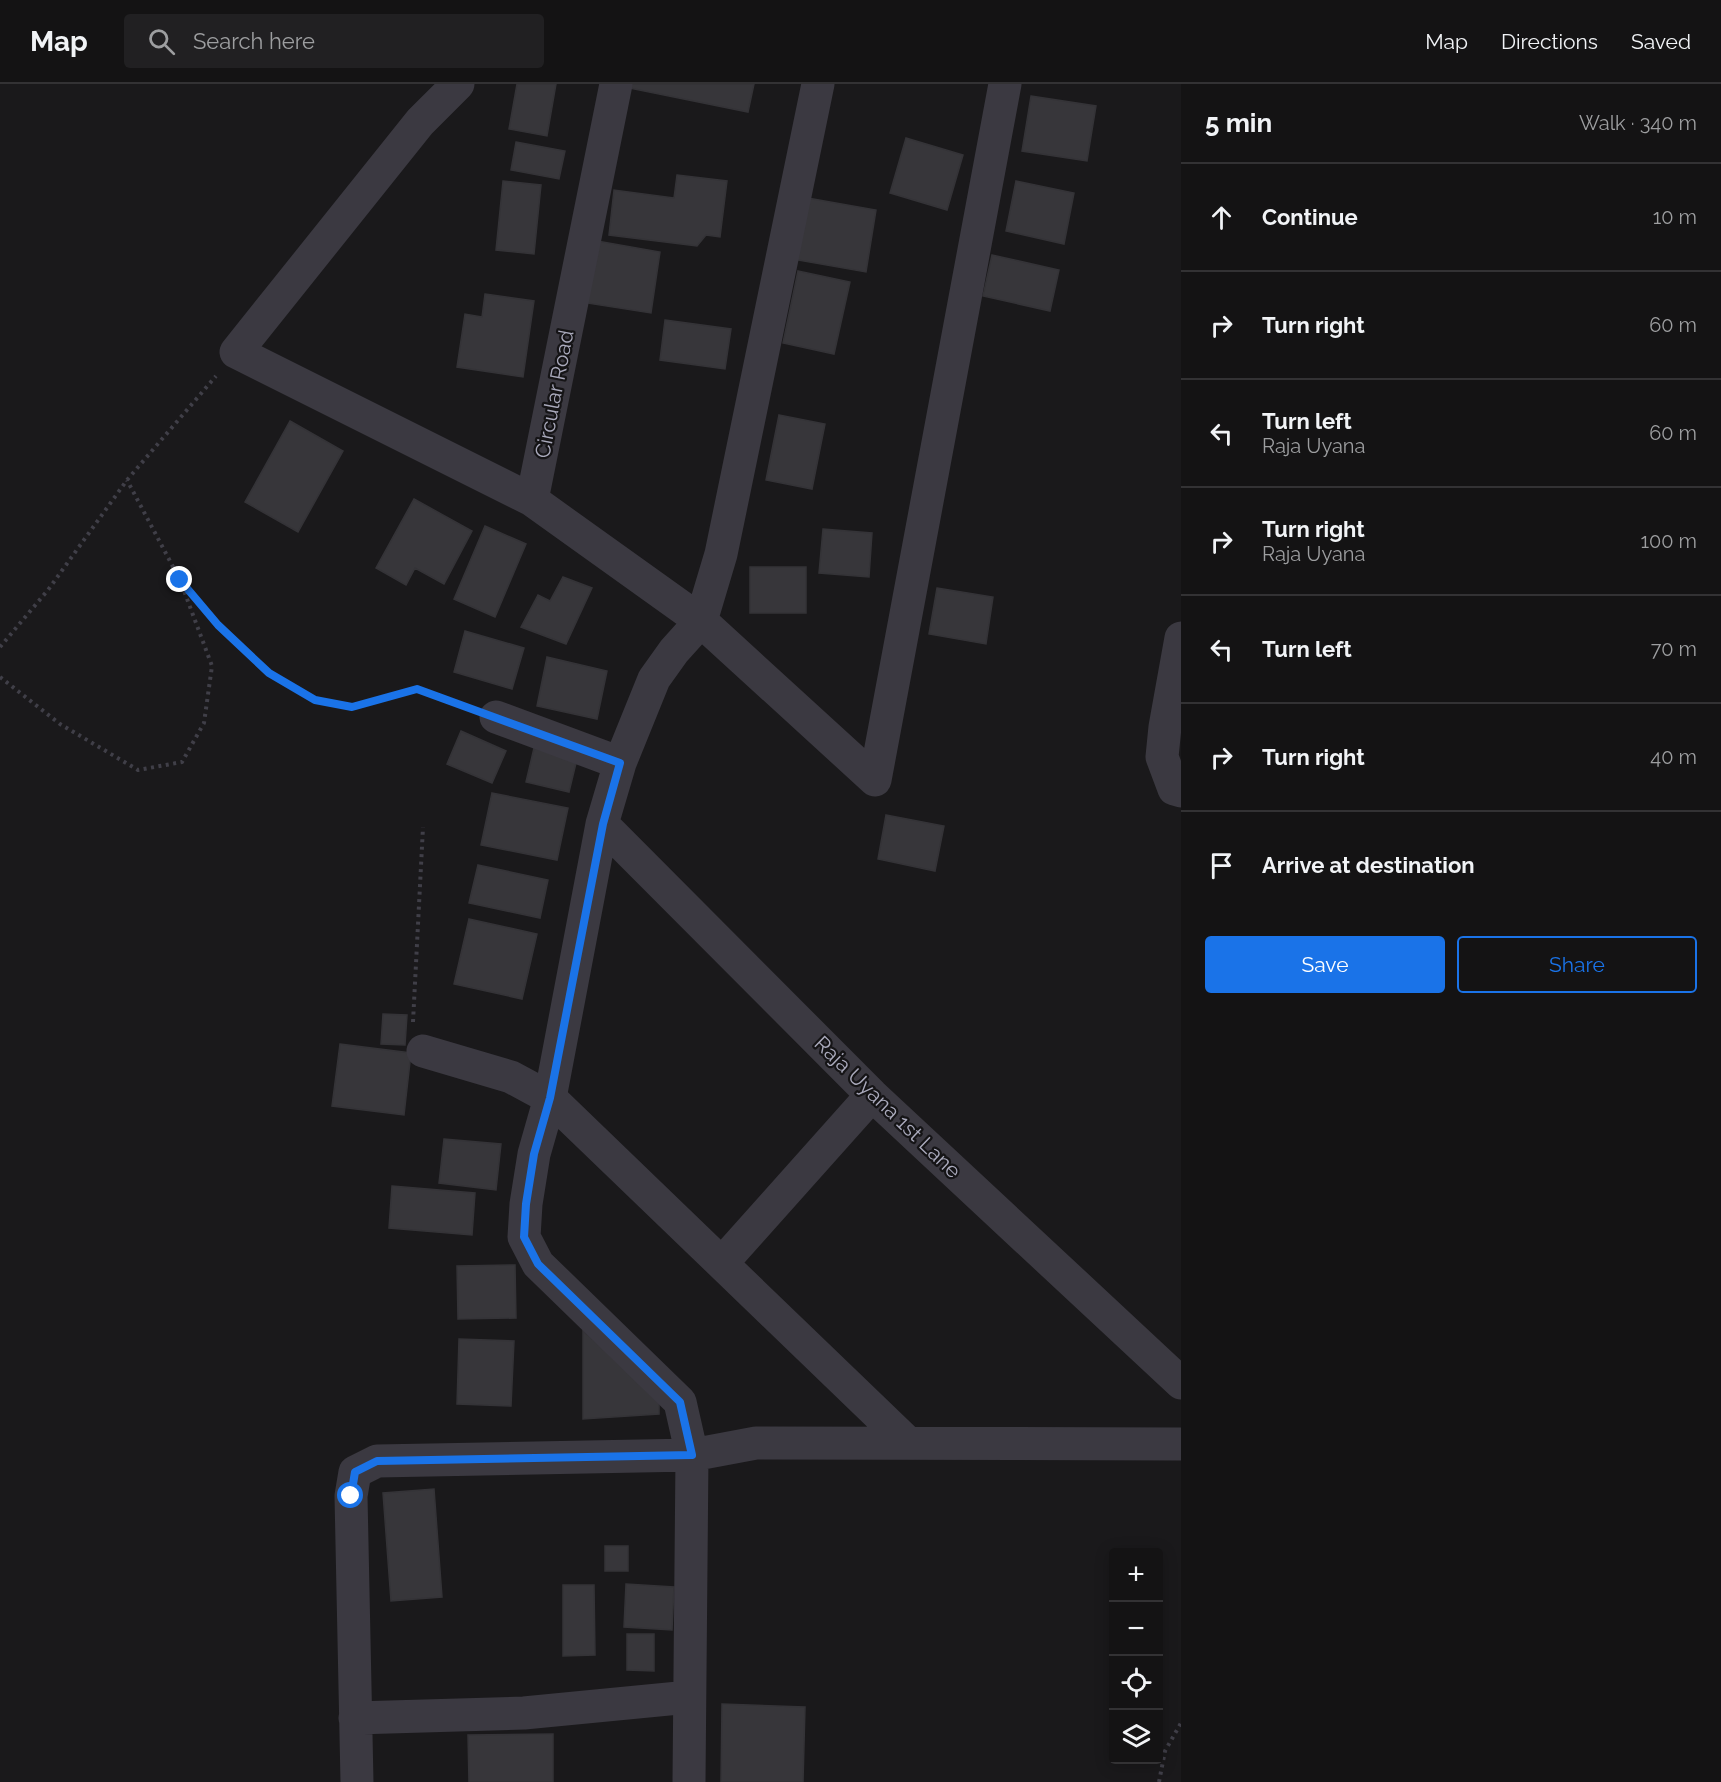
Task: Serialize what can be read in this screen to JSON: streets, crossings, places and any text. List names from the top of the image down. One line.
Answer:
{"streets":{"street":["Circular Road","Raja Uyana 1st Lane"]},"page":{"header":"Map","search":"Search here","nav":["Map","Directions","Saved"],"heading":["5 min","Walk · 340 m"],"list":[["Continue","10 m"],["Turn right","60 m"],["Turn left","Raja Uyana","60 m"],["Turn right","Raja Uyana","100 m"],["Turn left","70 m"],["Turn right","40 m"],"Arrive at destination"],"buttons":["Save","Share"],"map_buttons":["+","−"]}}
